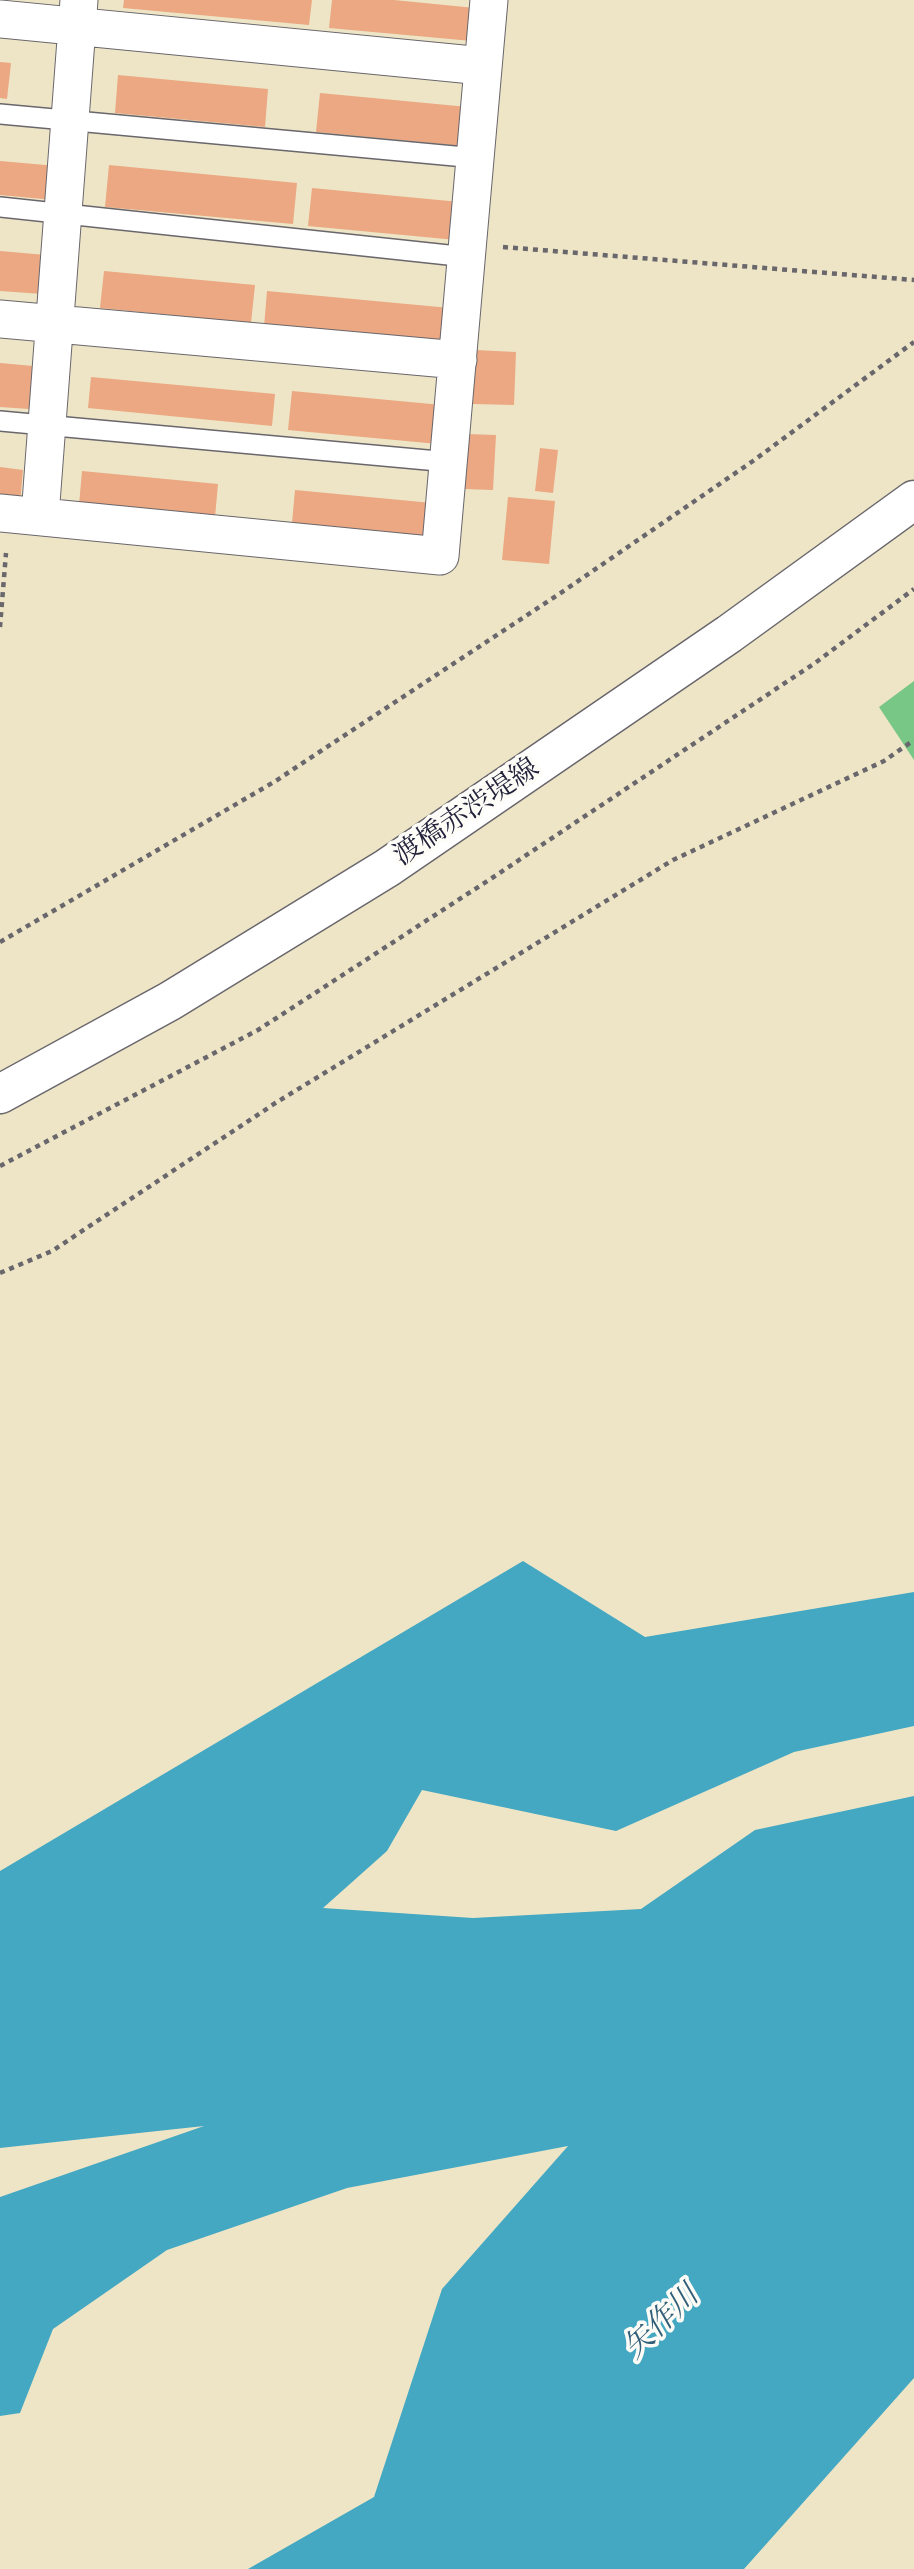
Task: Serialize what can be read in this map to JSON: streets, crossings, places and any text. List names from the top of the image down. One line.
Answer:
{"streets":{"street":["渡橋赤渋堤線"]},"water":["矢作川"]}
